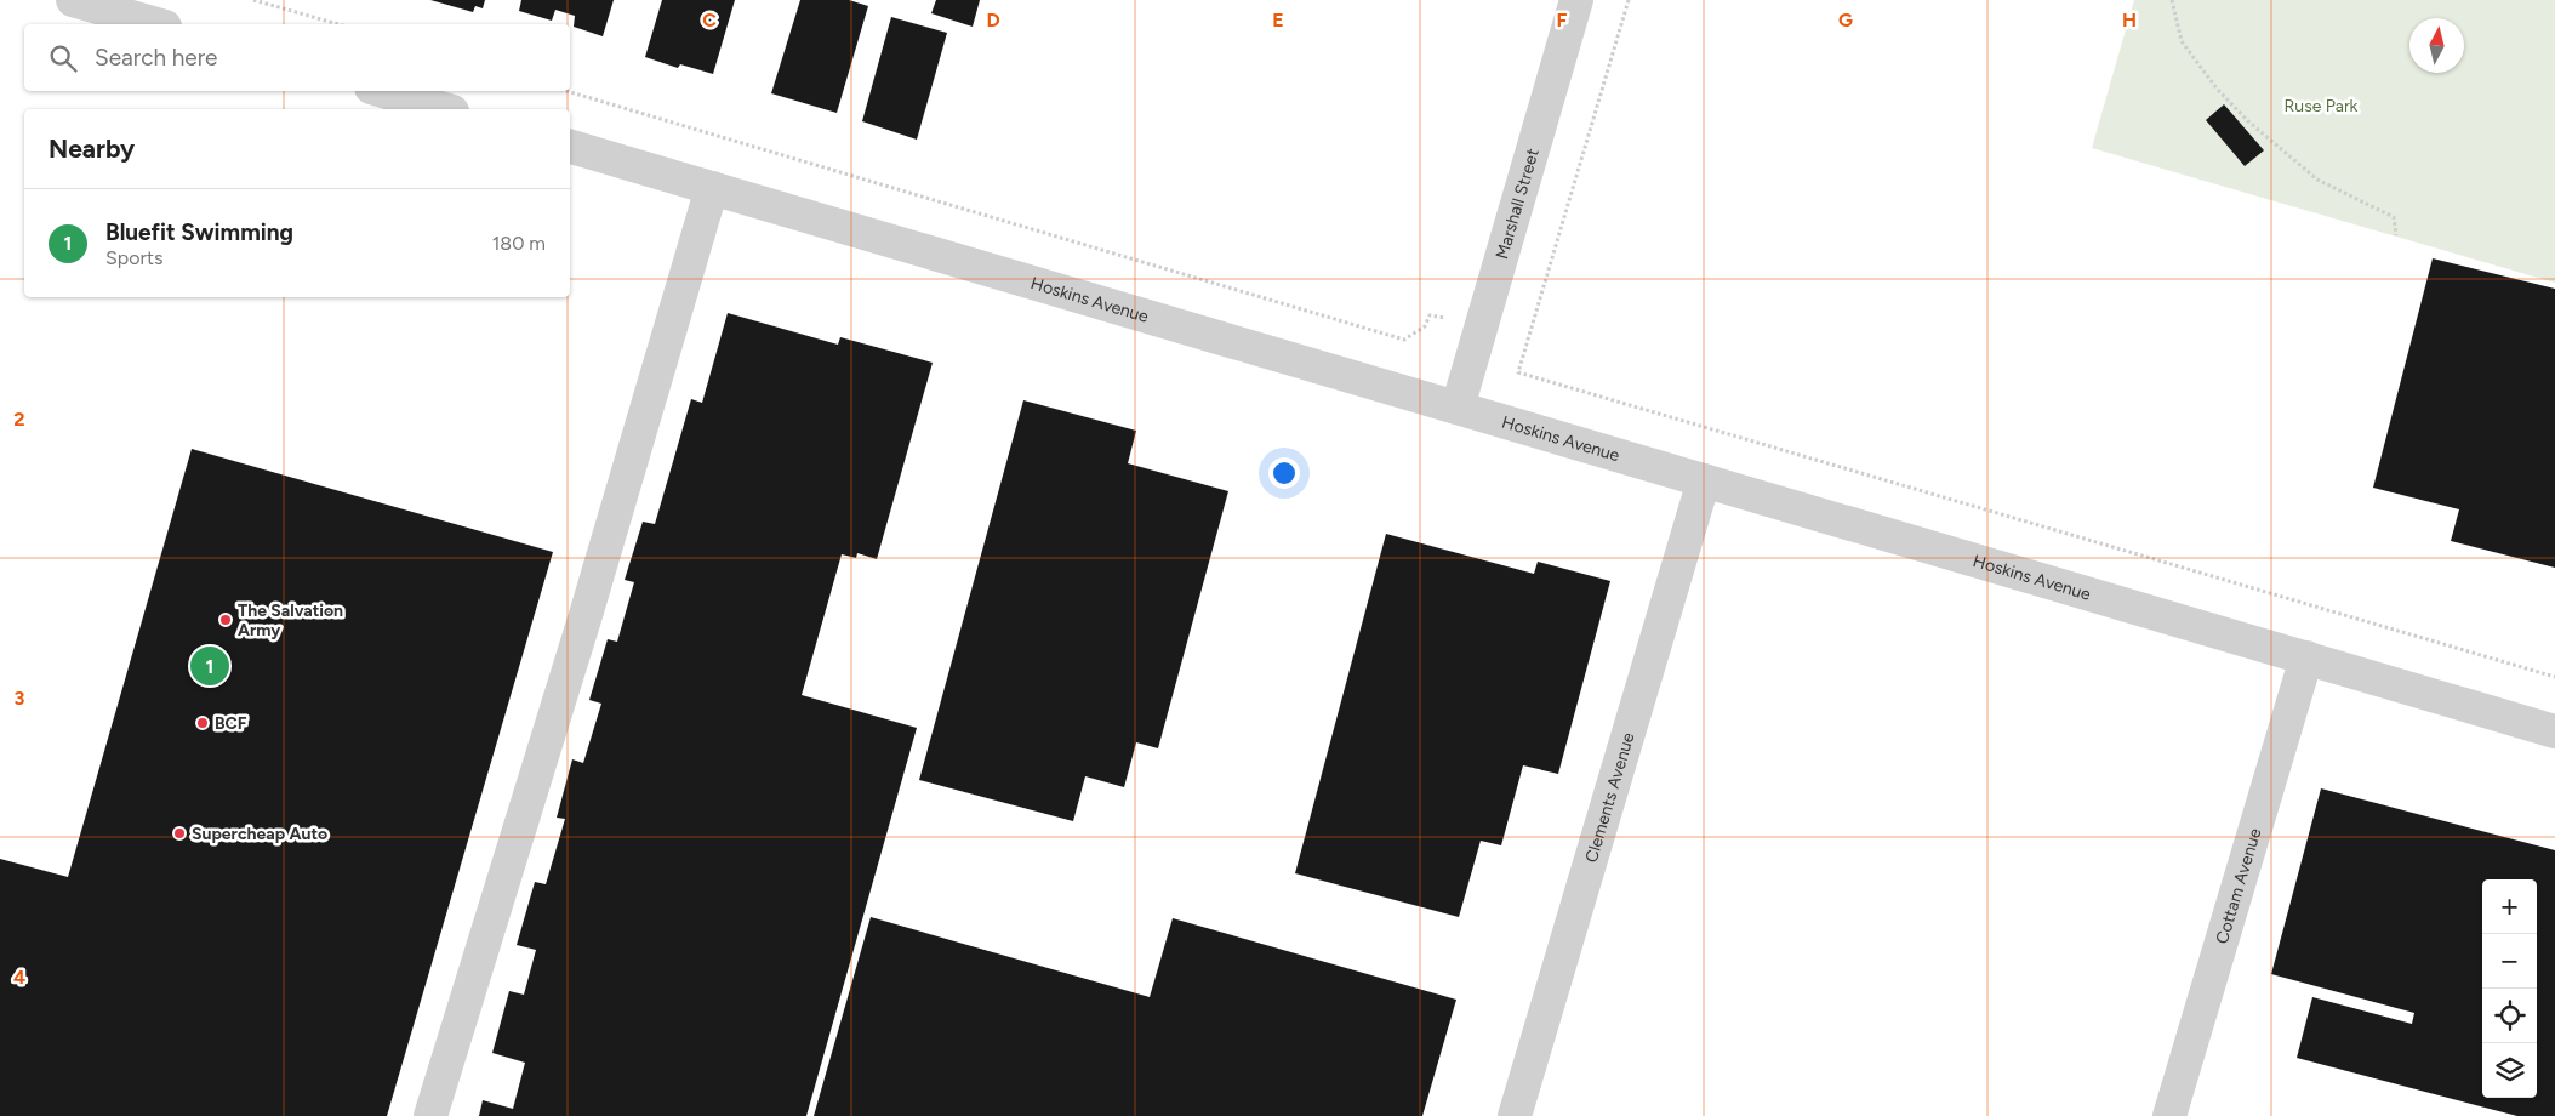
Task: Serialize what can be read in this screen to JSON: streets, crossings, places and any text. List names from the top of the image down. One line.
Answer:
{"streets":{"street":["Marshall Street","Hoskins Avenue","Clements Avenue","Cottam Avenue"]},"crossings":[["Marshall Street","Hoskins Avenue"],["Hoskins Avenue","Clements Avenue"],["Hoskins Avenue","Cottam Avenue"]],"parks":["Ruse Park"],"places":["The Salvation Army","BCF","Supercheap Auto"],"north":"top","page":{"search":"Search here","heading":"Nearby","list":[{"mark":"1","name":"Bluefit Swimming","note":"Sports","value":"180 m"}],"pins":"1","map_buttons":["+","−"]},"grid":{"columns":["C","D","E","F","G","H"],"rows":["2","3","4"]}}
